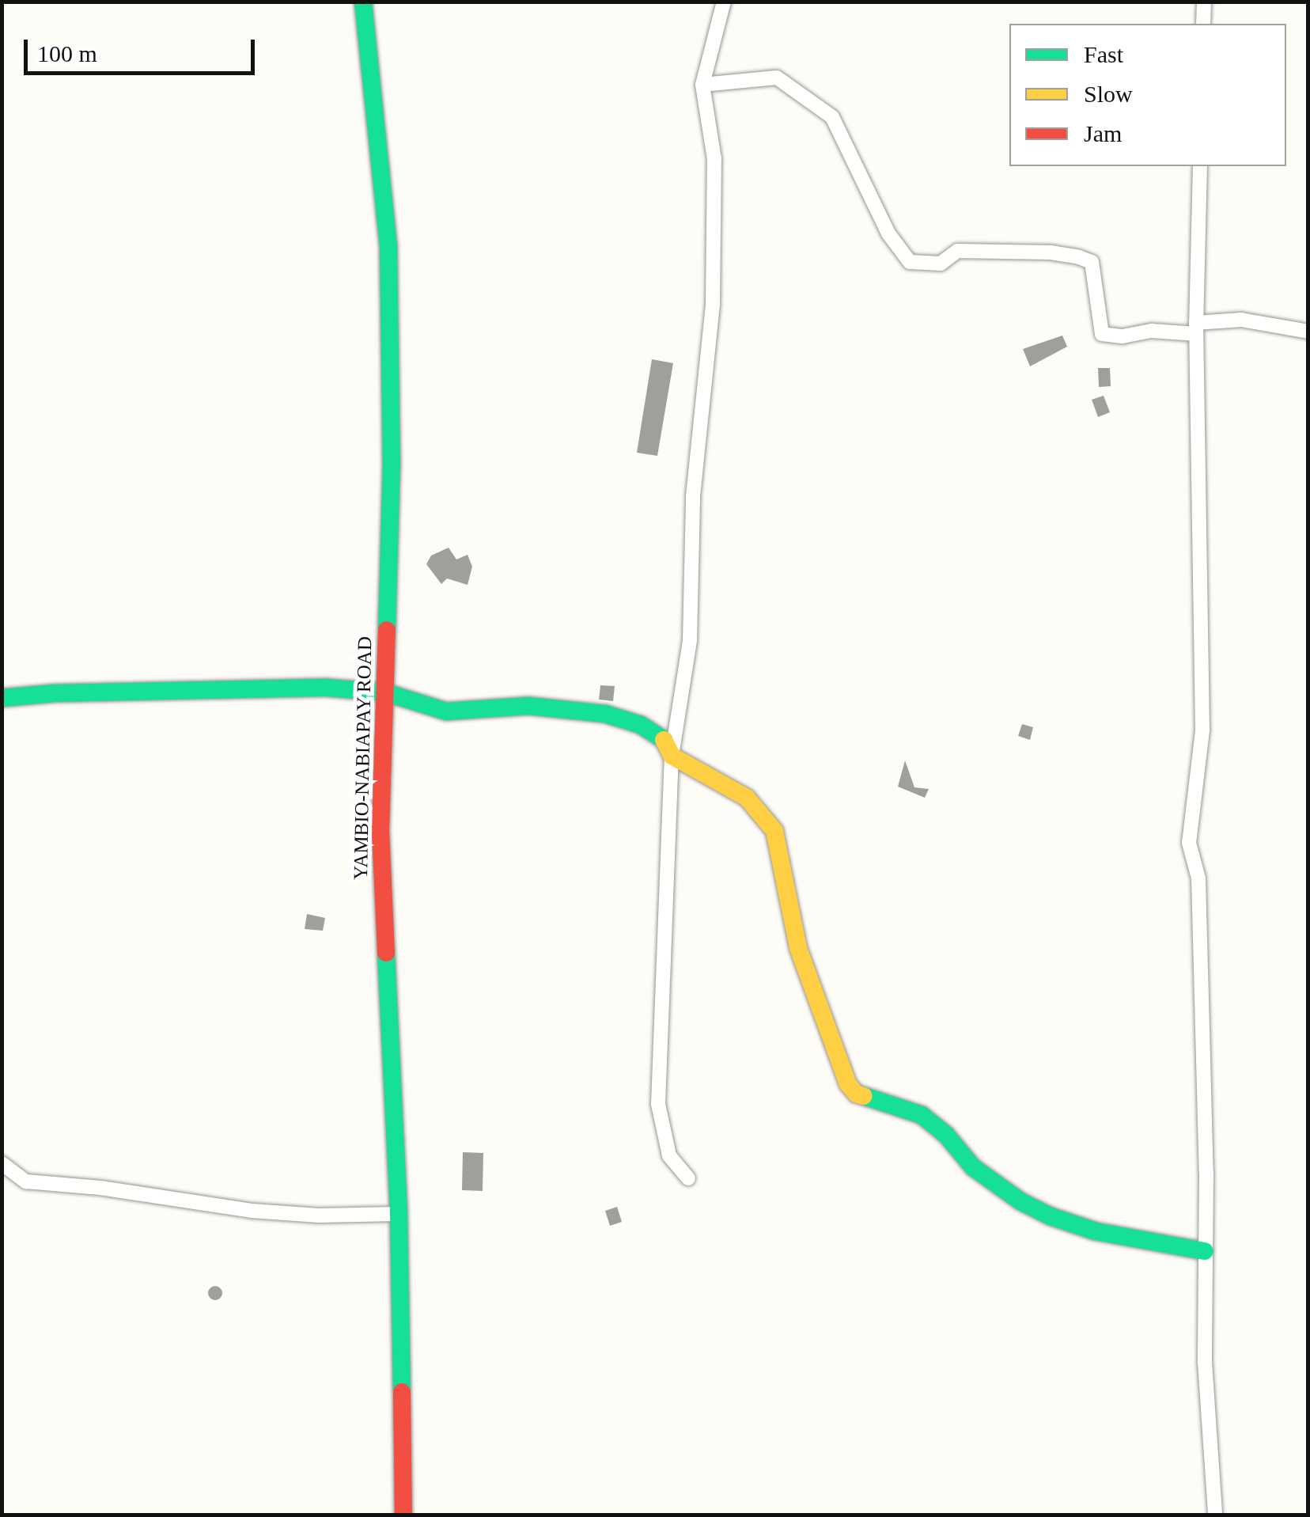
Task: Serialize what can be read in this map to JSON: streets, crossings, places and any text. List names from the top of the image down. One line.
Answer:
{"streets":{"main road":["YAMBIO-NABIAPAY ROAD"]},"legend":["Fast","Slow","Jam"],"scale_bar":"100 m"}
